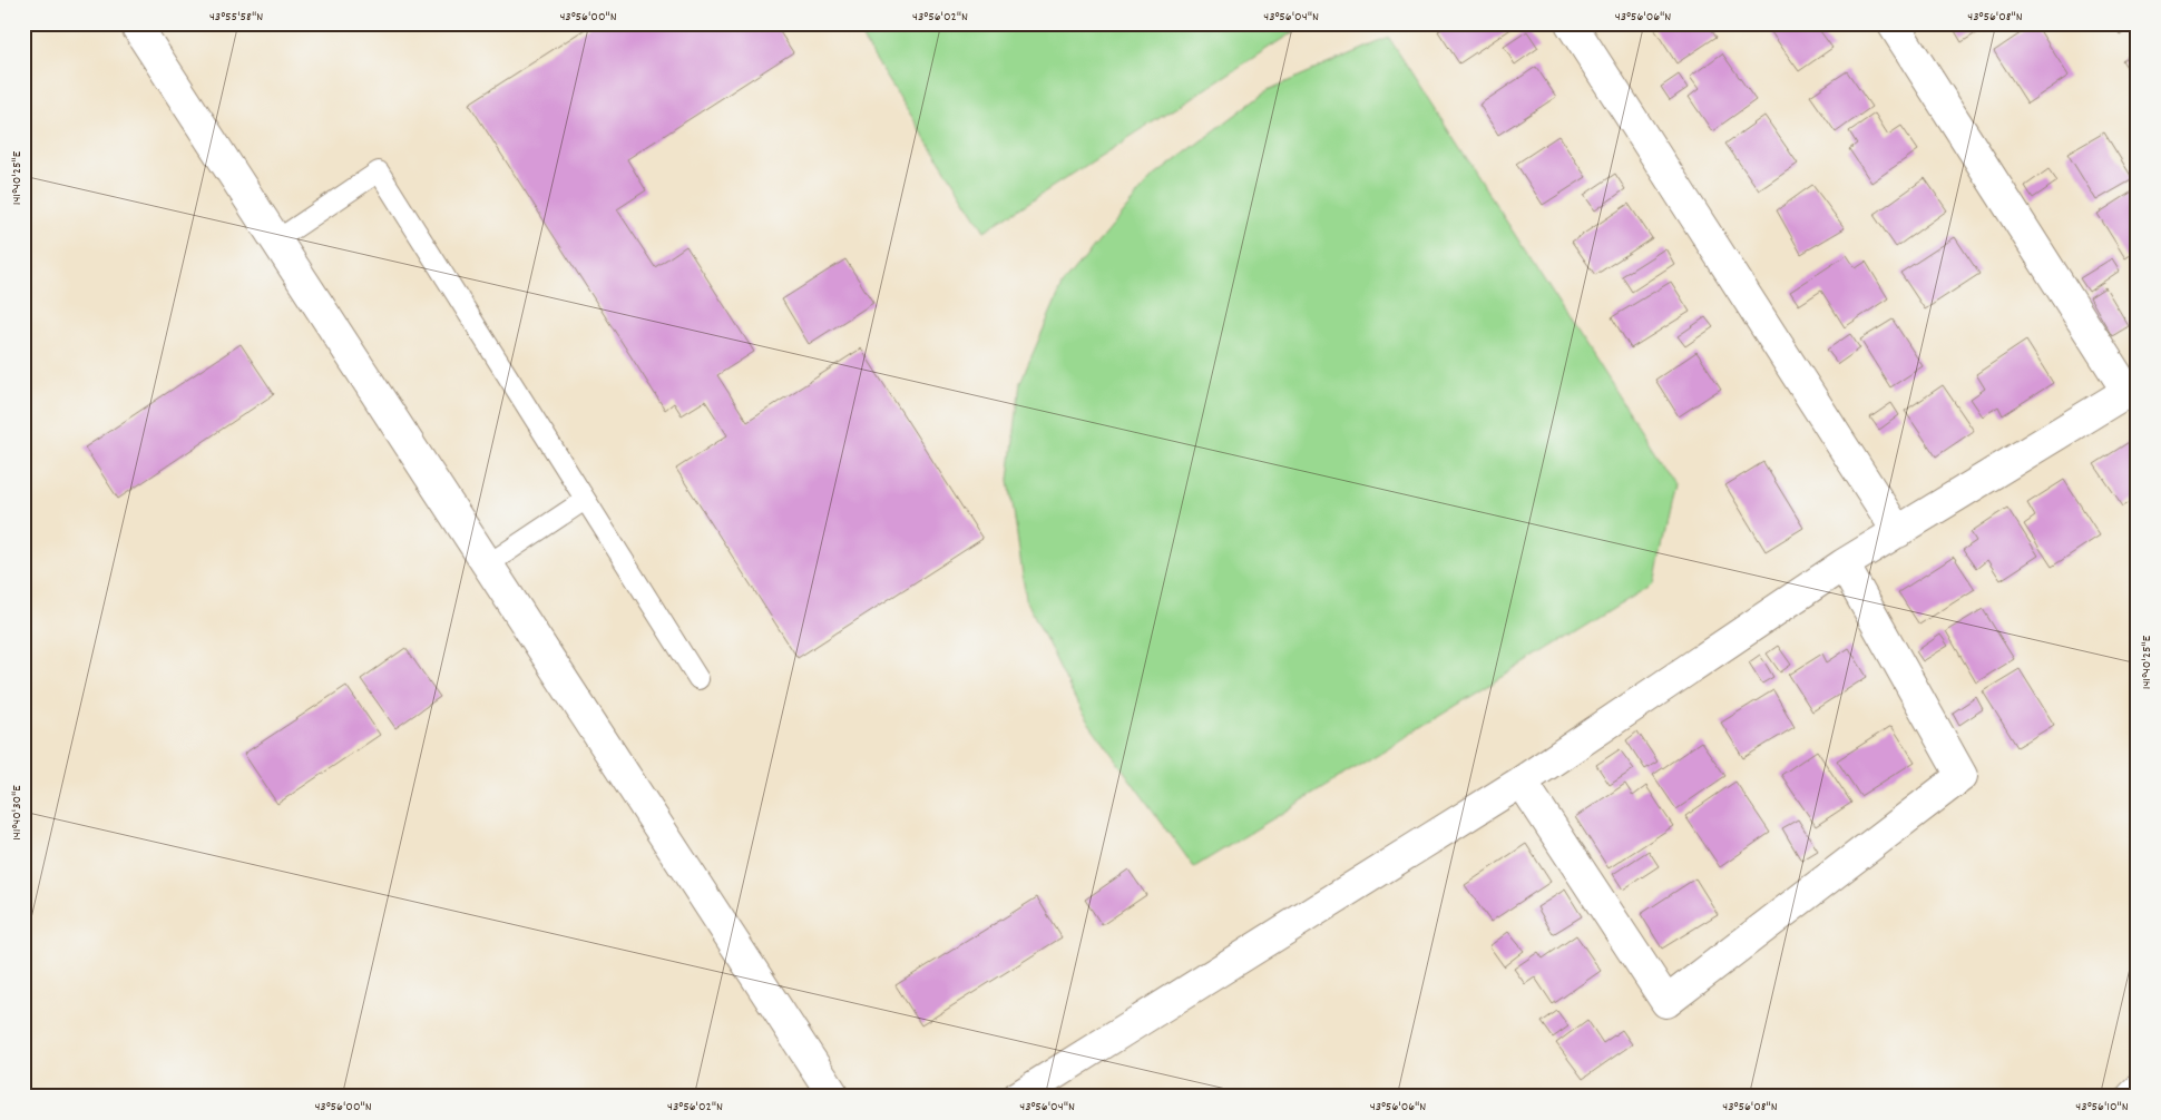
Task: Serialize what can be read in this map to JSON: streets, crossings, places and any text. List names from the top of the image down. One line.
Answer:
{"coordinates":["43°55'58\"N","43°56'00\"N","43°56'02\"N","43°56'04\"N","43°56'06\"N","43°56'08\"N","141°40'25\"E","141°40'30\"E","43°56'10\"N"]}
